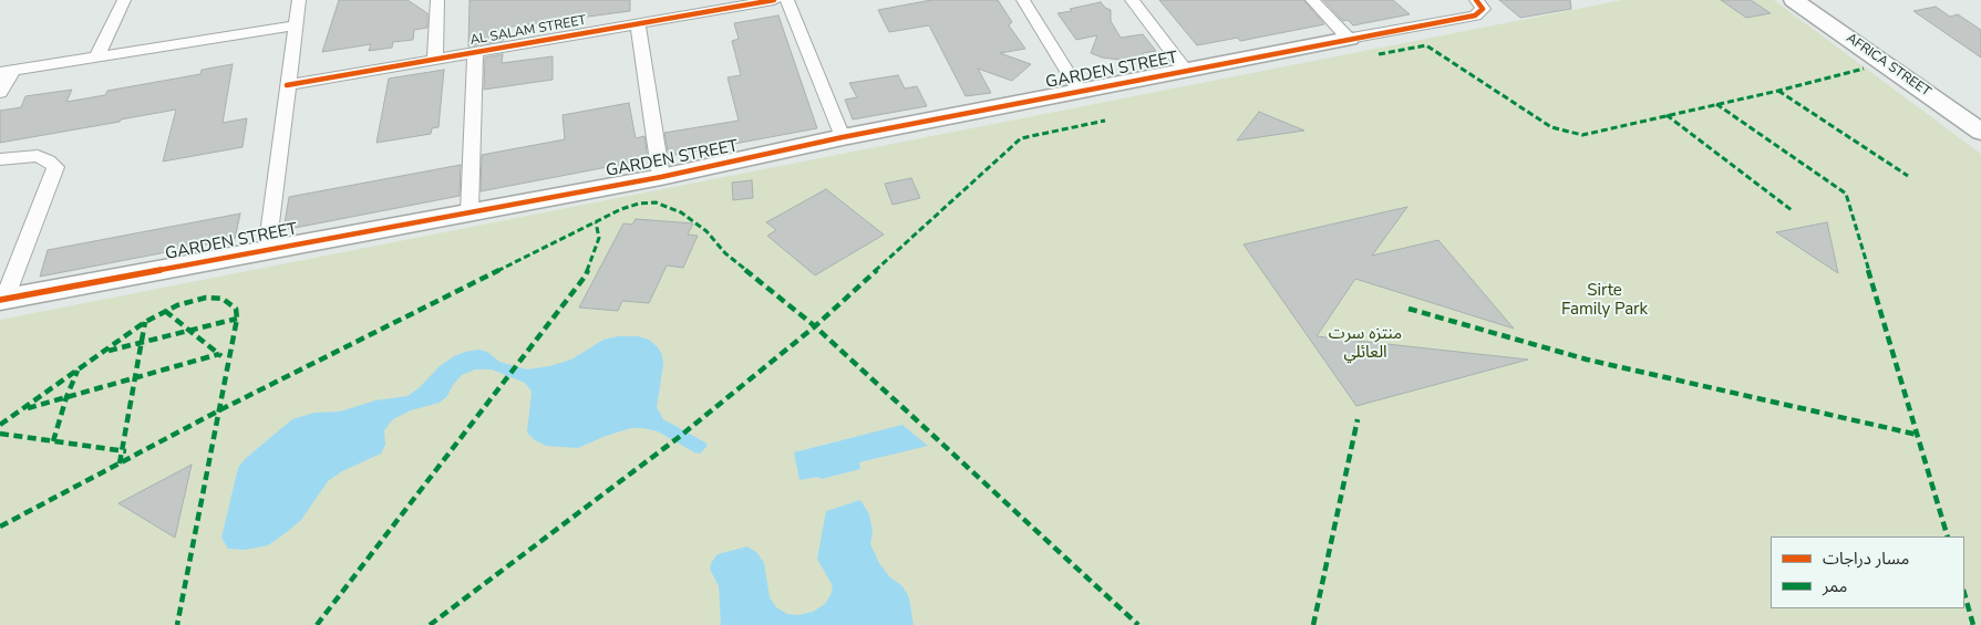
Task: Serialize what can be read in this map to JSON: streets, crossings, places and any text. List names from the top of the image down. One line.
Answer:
{"streets":{"street":["AL SALAM STREET","AFRICA STREET","GARDEN STREET"]},"parks":["Sirte Family Park","منتزه سرت العائلي"],"legend":["مسار دراجات","ممر"]}
